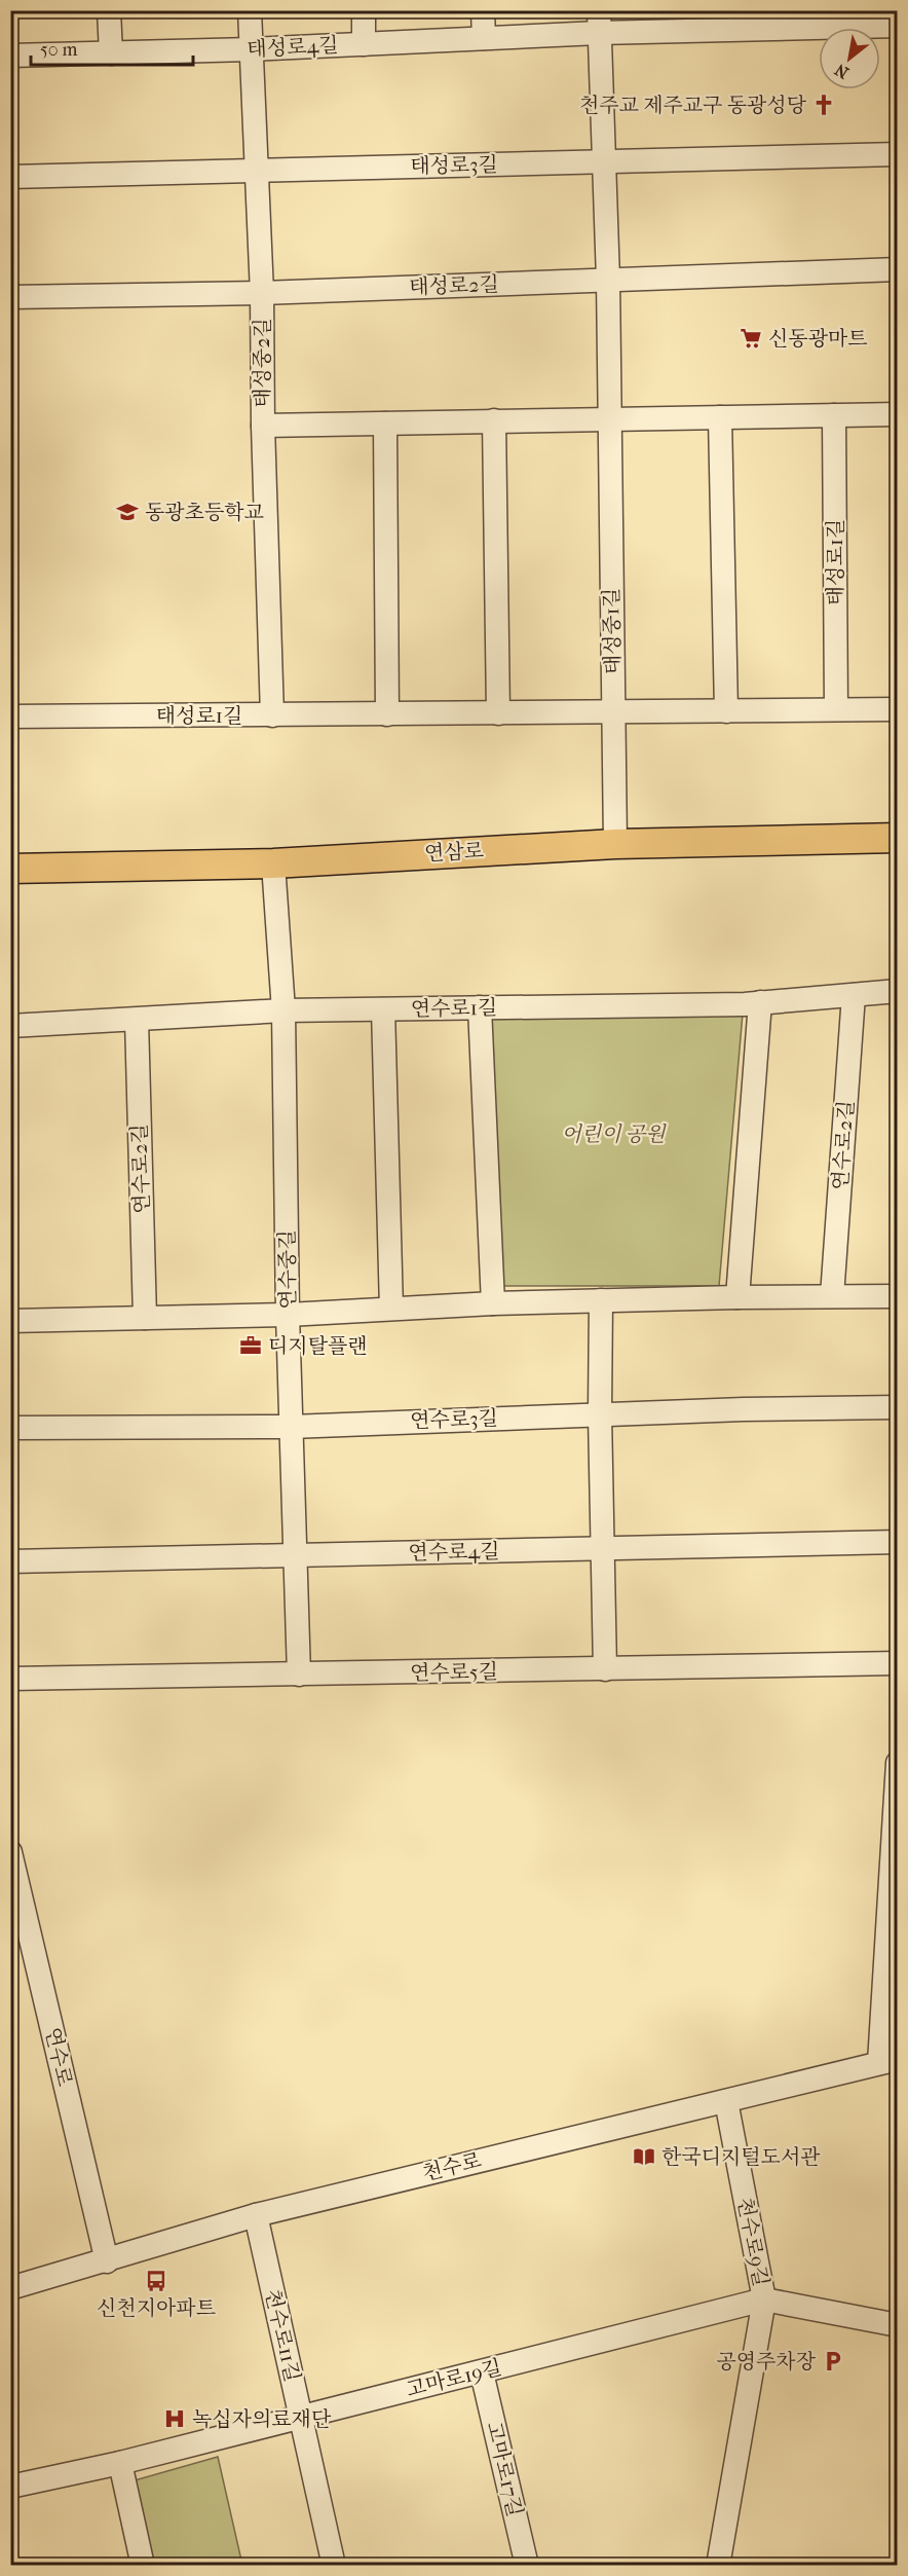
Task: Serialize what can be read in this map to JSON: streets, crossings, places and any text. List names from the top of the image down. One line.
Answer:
{"streets":{"main road":["연삼로"],"street":["태성로4길","태성로3길","태성로2길","태성중2길","태성로1길","태성중1길","연수로1길","연수로2길","연수중길","연수로3길","연수로4길","연수로5길","연수로","천수로","천수로9길","천수로11길","고마로19길","고마로17길"]},"crossings":[["태성로4길","태성중2길"],["태성로4길","태성중1길"],["태성로3길","태성중2길"],["태성로3길","태성중1길"],["태성로2길","태성중2길"],["태성로2길","태성중1길"],["태성중2길","태성로1길"],["태성로1길","태성중1길"],["태성중1길","연삼로"],["연삼로","연수중길"],["연수로1길","연수로2길"],["연수로1길","연수중길"],["연수중길","연수로3길"],["연수중길","연수로4길"],["연수중길","연수로5길"],["연수로","천수로"],["천수로","천수로9길"],["천수로","천수로11길"],["천수로9길","고마로19길"],["천수로11길","고마로19길"],["고마로19길","고마로17길"]],"parks":["어린이 공원"],"places":{"church":["천주교 제주교구 동광성당"],"supermarket":["신동광마트"],"school or university":["동광초등학교"],"office":["디지탈플랜"],"library":["한국디지털도서관"],"bus stop":["신천지아파트"],"parking":["공영주차장"],"hospital":["녹십자의료재단"]},"scale_bar":"50 m","north":"bottom left"}
